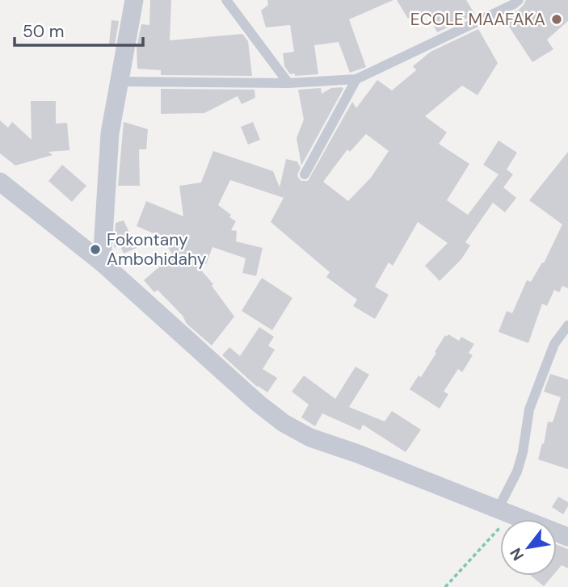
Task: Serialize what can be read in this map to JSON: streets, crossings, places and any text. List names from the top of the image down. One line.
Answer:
{"places":["ECOLE MAAFAKA","Fokontany Ambohidahy"],"scale_bar":"50 m","north":"bottom left"}
